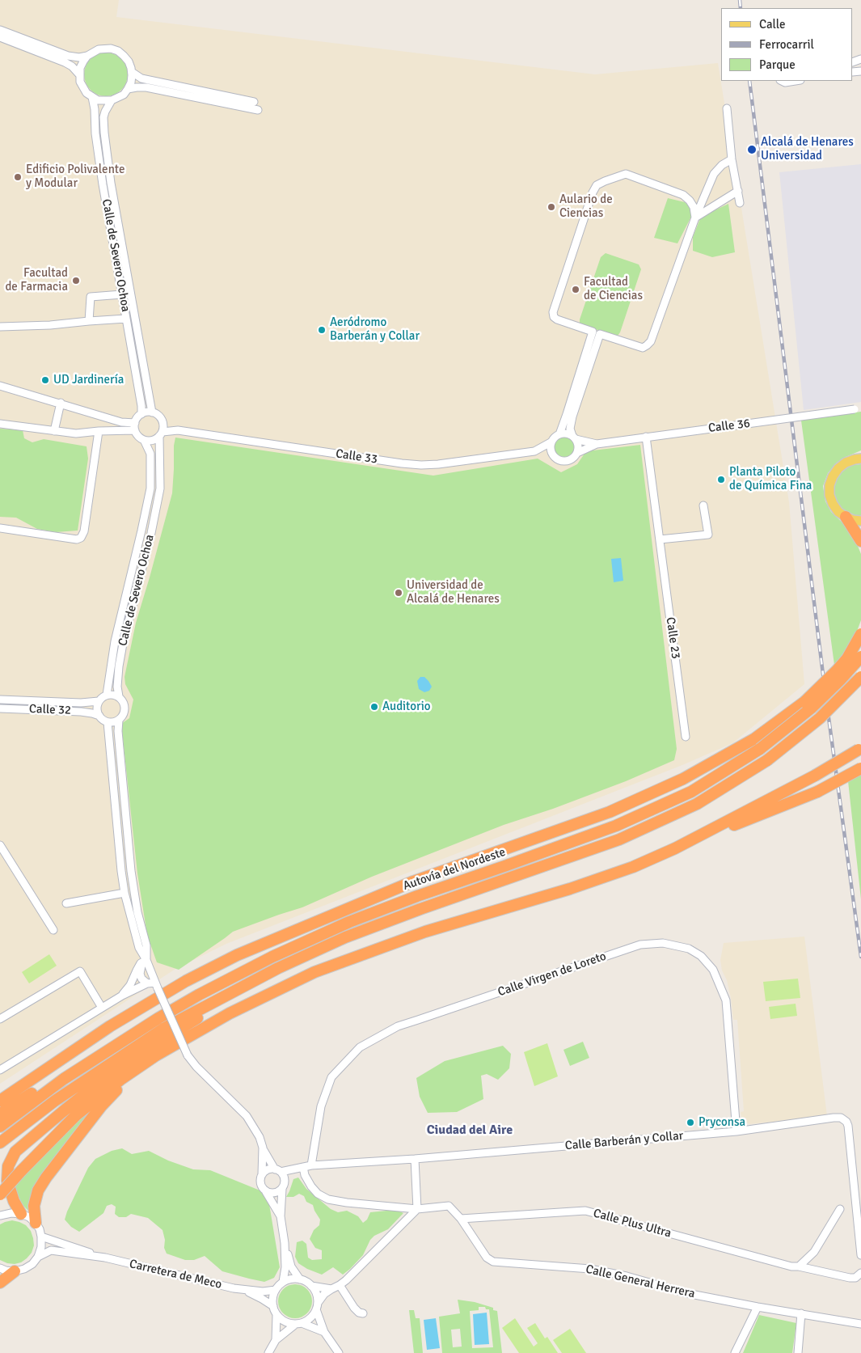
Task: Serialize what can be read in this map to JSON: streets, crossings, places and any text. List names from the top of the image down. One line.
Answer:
{"streets":{"highway":["Autovía del Nordeste"],"street":["Calle de Severo Ochoa","Calle 36","Calle 33","Calle 23","Calle 32","Calle Virgen de Loreto","Calle Barberán y Collar","Calle Plus Ultra","Carretera de Meco","Calle General Herrera"]},"crossings":[["Calle de Severo Ochoa","Calle 33"],["Calle de Severo Ochoa","Calle 32"],["Calle 36","Calle 33"],["Calle 36","Calle 23"],["Calle Virgen de Loreto","Calle Barberán y Collar"],["Calle Plus Ultra","Calle General Herrera"]],"districts":["Ciudad del Aire"],"places":["Alcalá de Henares Universidad","Edificio Polivalente y Modular","Aulario de Ciencias","Facultad de Farmacia","Facultad de Ciencias","Aeródromo Barberán y Collar","UD Jardinería","Planta Piloto de Química Fina","Universidad de Alcalá de Henares","Auditorio","Pryconsa"],"legend":["Calle","Ferrocarril","Parque"]}
